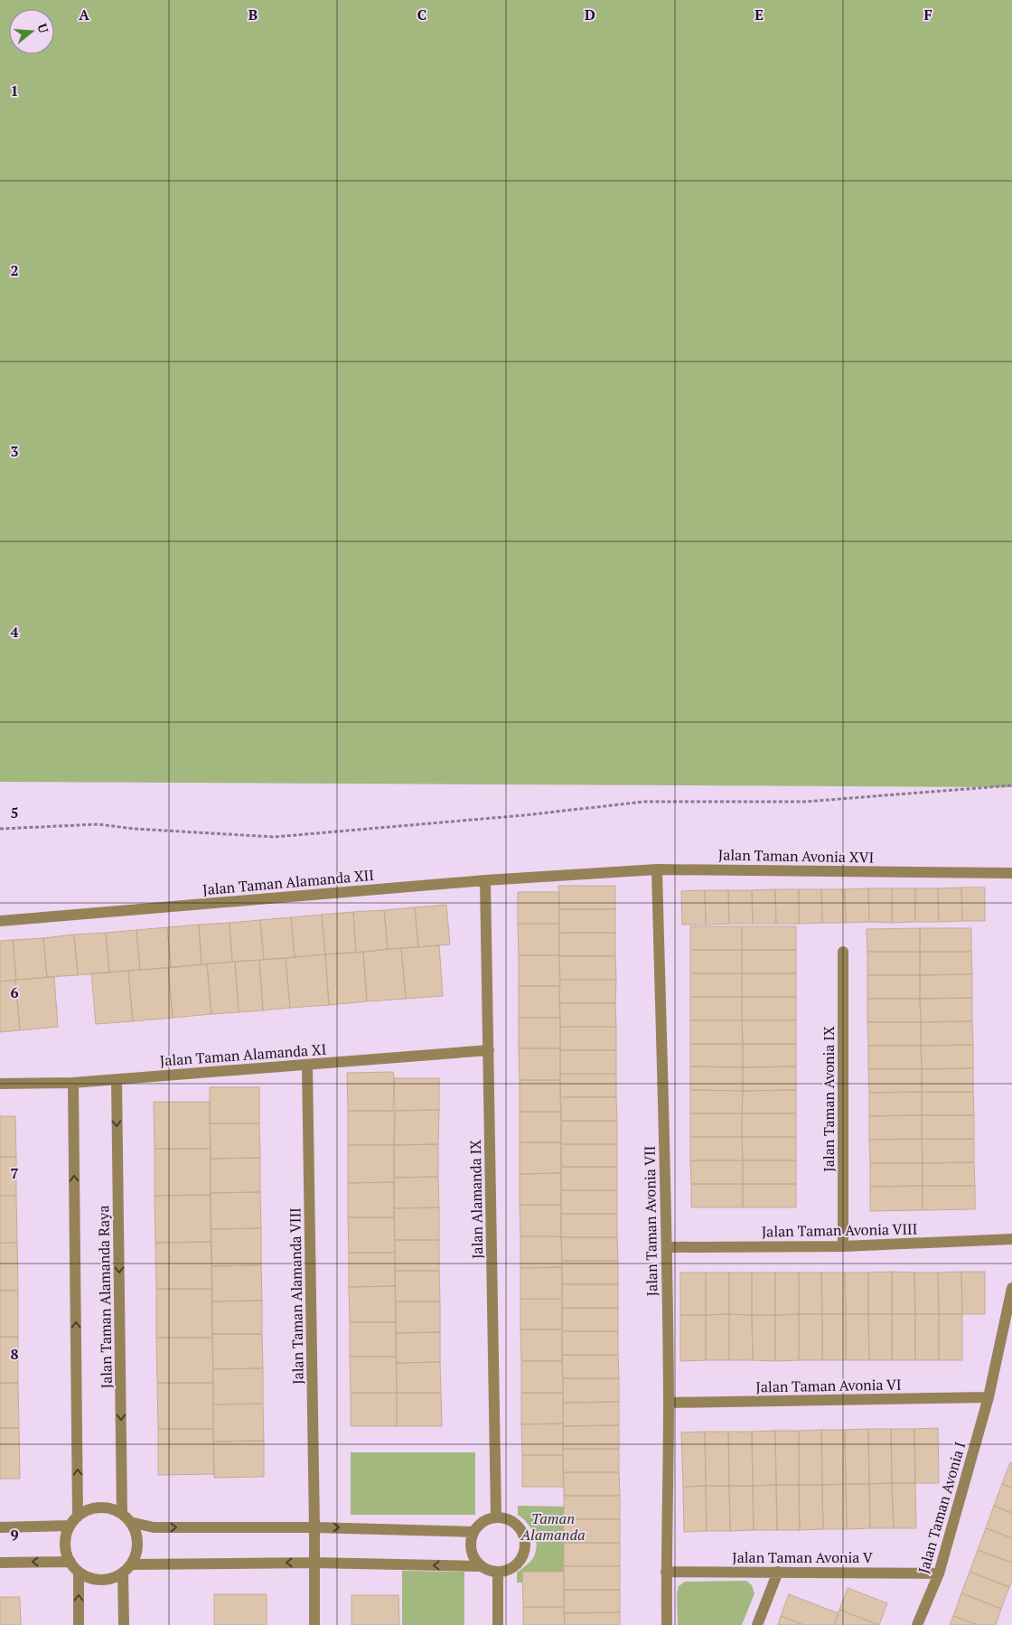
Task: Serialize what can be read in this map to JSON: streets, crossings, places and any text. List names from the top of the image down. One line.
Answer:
{"streets":{"street":["Jalan Taman Avonia XVI","Jalan Taman Alamanda XII","Jalan Taman Alamanda XI","Jalan Taman Avonia IX","Jalan Alamanda IX","Jalan Taman Avonia VII","Jalan Taman Avonia VIII","Jalan Taman Alamanda VIII","Jalan Taman Alamanda Raya","Jalan Taman Avonia VI","Jalan Taman Avonia I","Jalan Taman Avonia V"]},"crossings":[["Jalan Taman Avonia XVI","Jalan Taman Alamanda XII"],["Jalan Taman Avonia XVI","Jalan Taman Avonia VII"],["Jalan Taman Alamanda XII","Jalan Alamanda IX"],["Jalan Taman Alamanda XI","Jalan Alamanda IX"],["Jalan Taman Alamanda XI","Jalan Taman Alamanda VIII"],["Jalan Taman Alamanda XI","Jalan Taman Alamanda Raya"],["Jalan Taman Avonia IX","Jalan Taman Avonia VIII"],["Jalan Taman Avonia VII","Jalan Taman Avonia VIII"],["Jalan Taman Avonia VII","Jalan Taman Avonia VI"],["Jalan Taman Avonia VII","Jalan Taman Avonia V"],["Jalan Taman Avonia VI","Jalan Taman Avonia I"],["Jalan Taman Avonia I","Jalan Taman Avonia V"]],"parks":["Taman Alamanda"],"north":"right","grid":{"columns":["A","B","C","D","E","F"],"rows":["1","2","3","4","5","6","7","8","9"]}}
